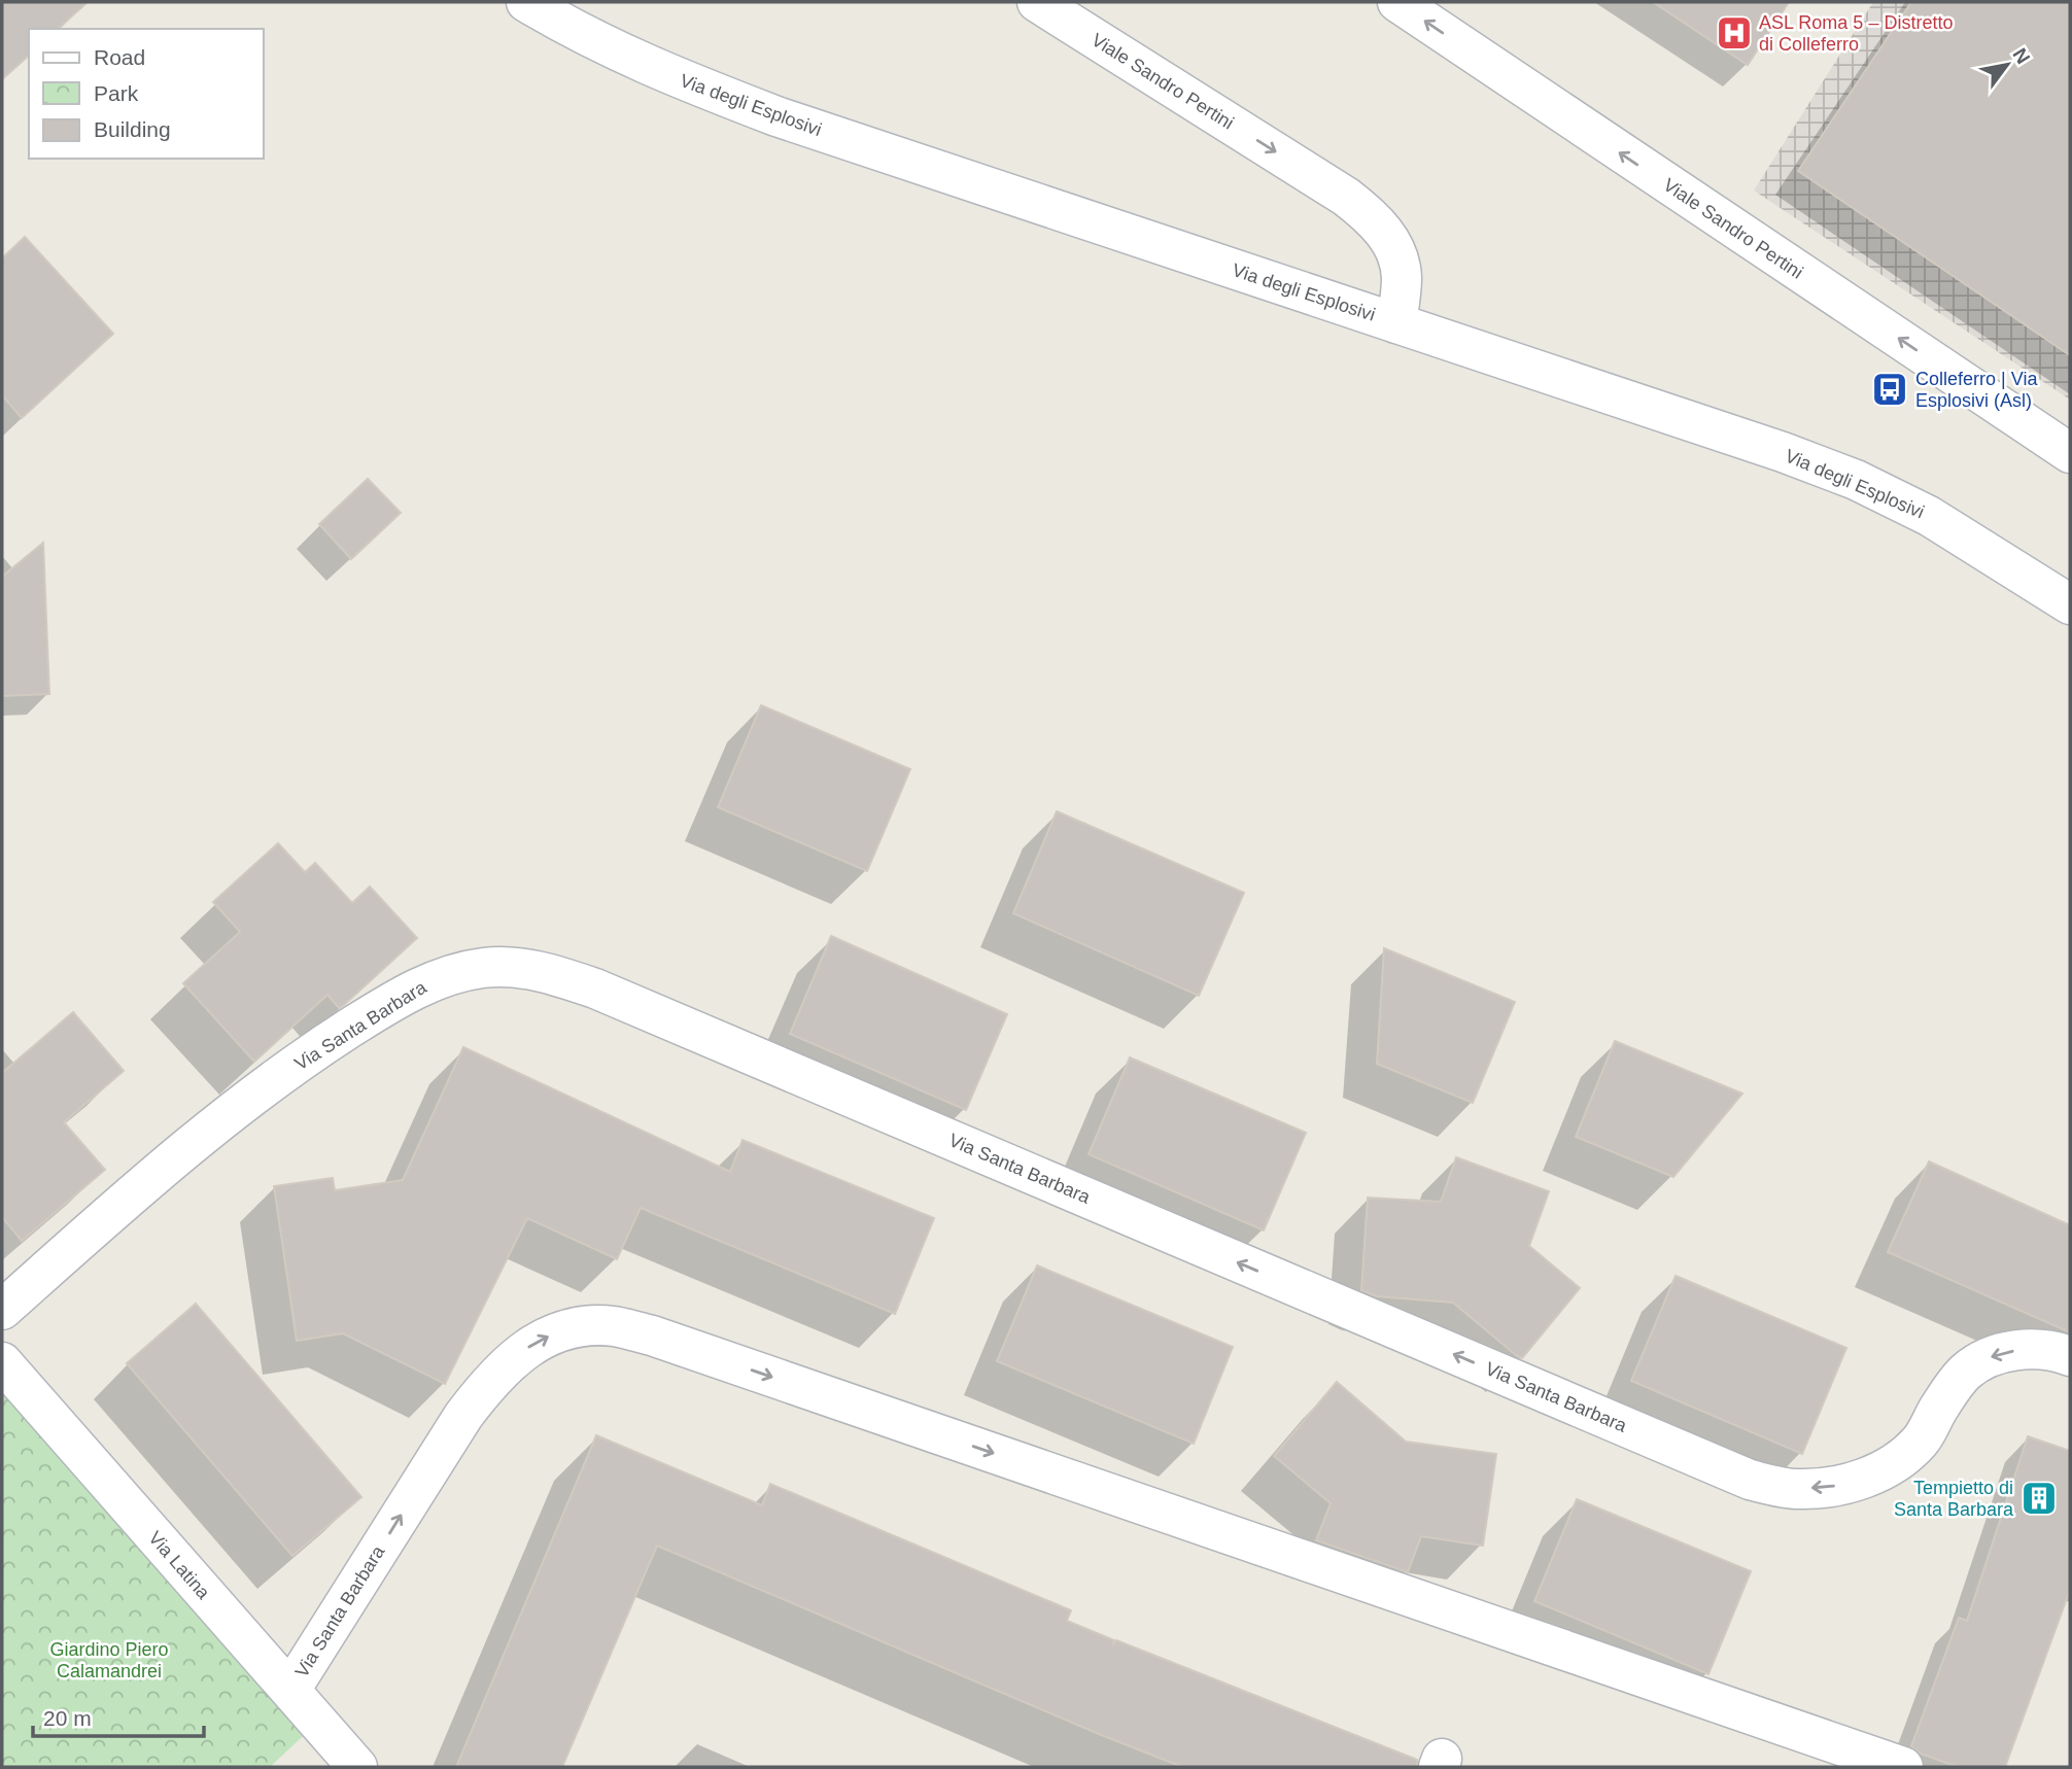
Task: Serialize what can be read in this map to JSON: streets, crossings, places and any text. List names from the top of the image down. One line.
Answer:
{"streets":{"street":["Viale Sandro Pertini","Via degli Esplosivi","Via Santa Barbara","Via Latina"]},"crossings":[["Viale Sandro Pertini","Via degli Esplosivi"],["Via Santa Barbara","Via Latina"]],"parks":["Giardino Piero Calamandrei"],"places":{"hospital":["ASL Roma 5 – Distretto di Colleferro"],"bus stop":["Colleferro | Via Esplosivi (Asl)"],"building":["Tempietto di Santa Barbara"]},"legend":["Road","Park","Building"],"scale_bar":"20 m","north":"top right"}
